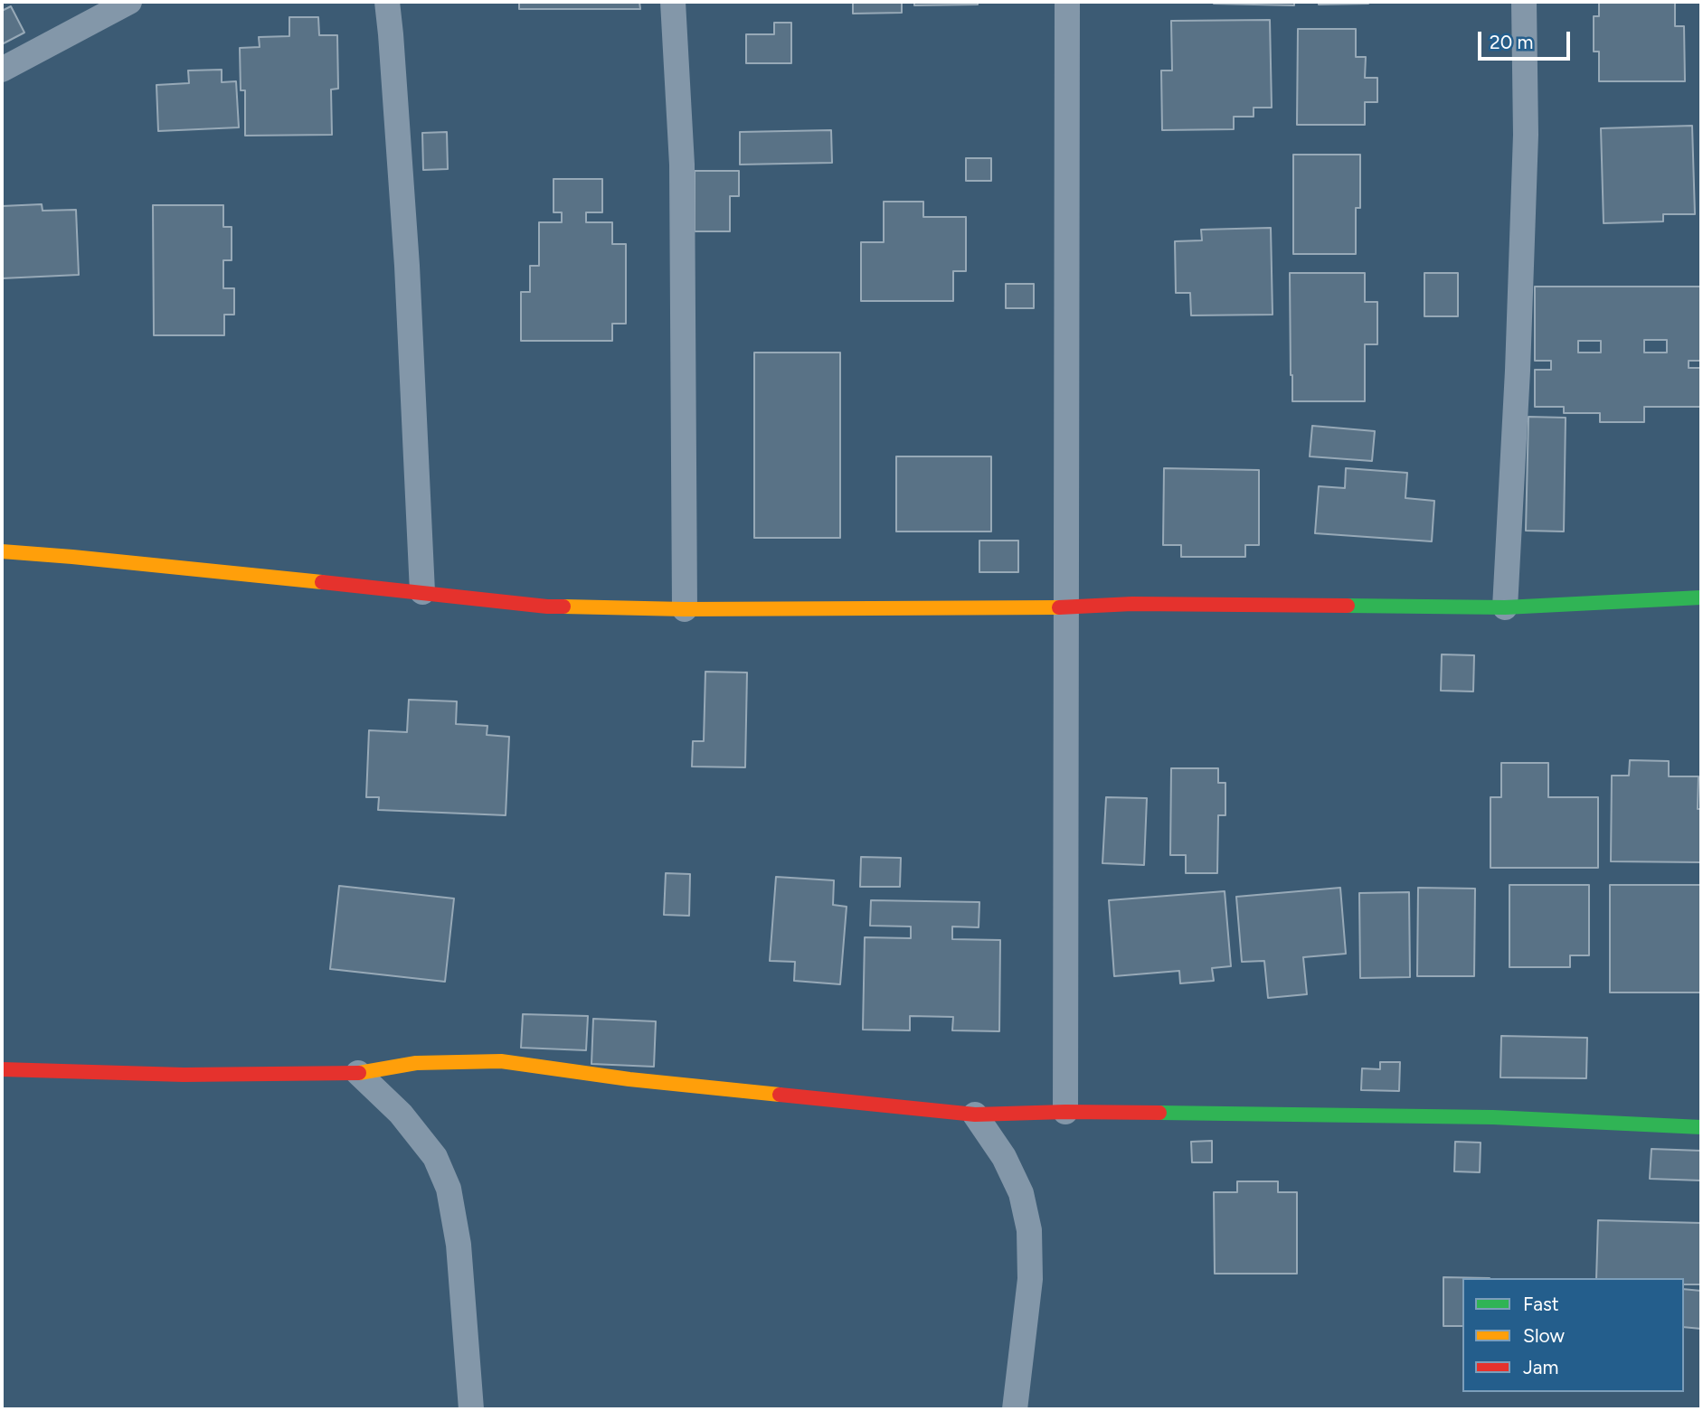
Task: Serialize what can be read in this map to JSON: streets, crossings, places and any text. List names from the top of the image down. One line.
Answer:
{"legend":["Fast","Slow","Jam"],"scale_bar":"20 m"}
